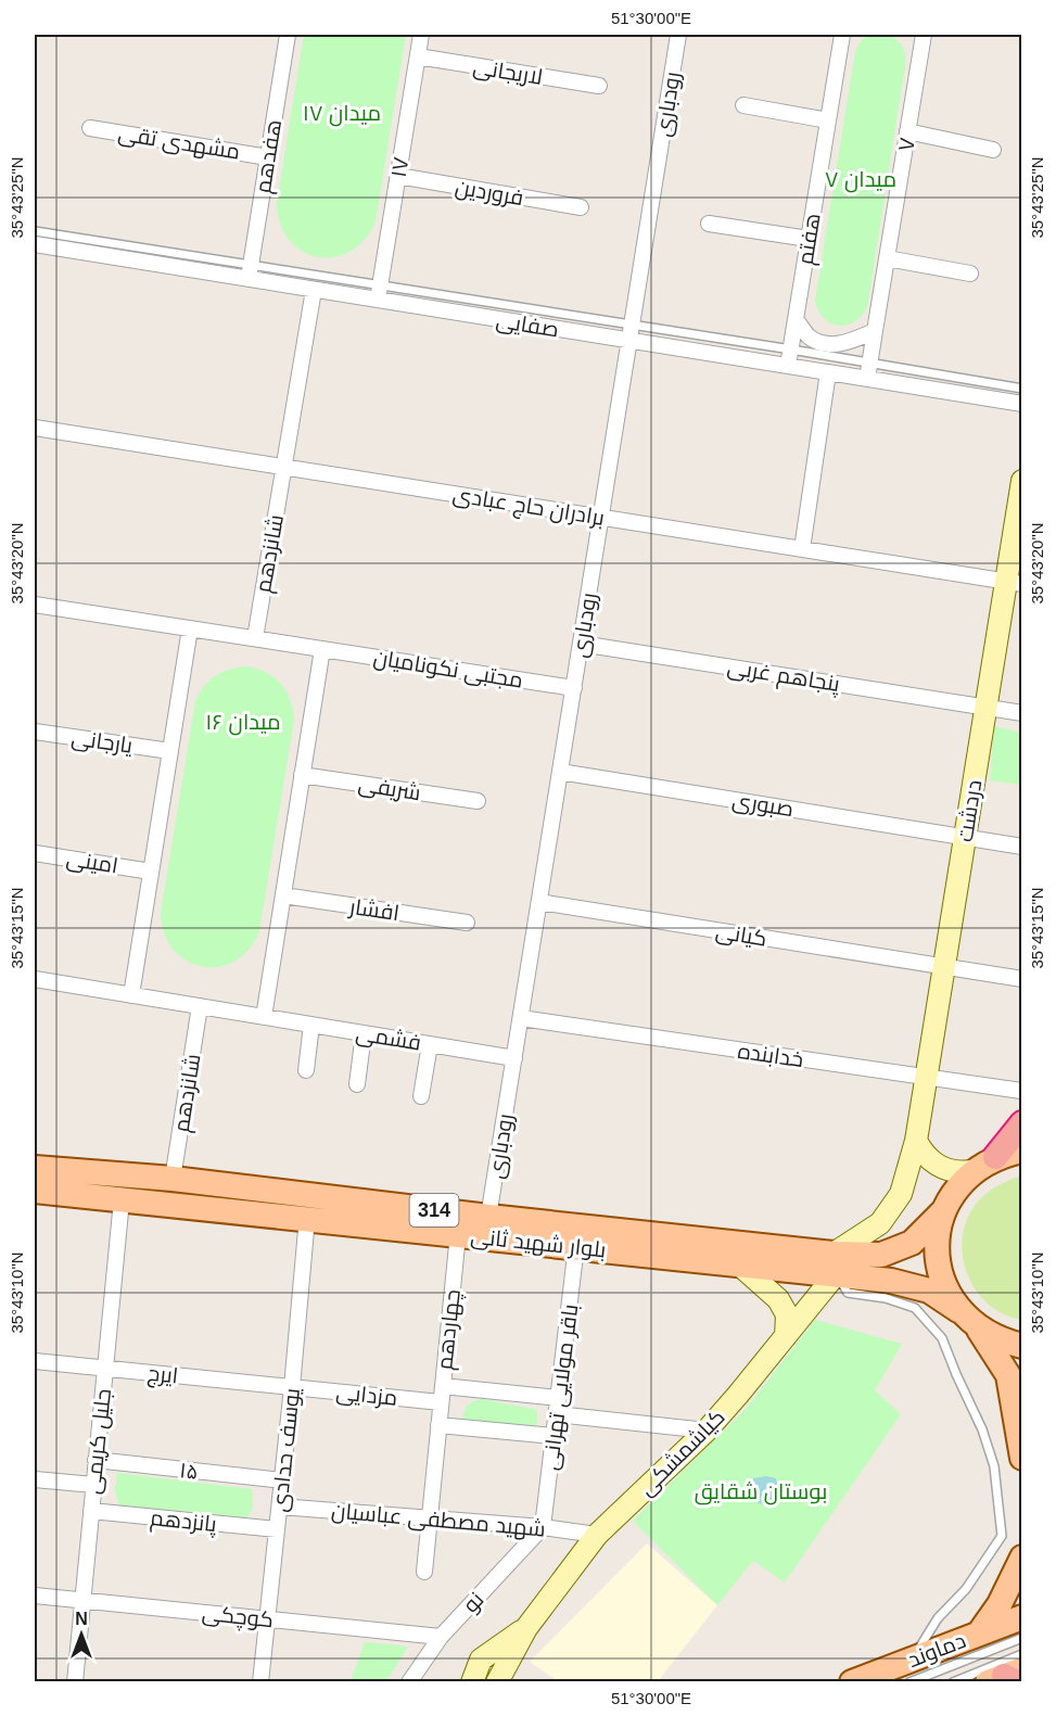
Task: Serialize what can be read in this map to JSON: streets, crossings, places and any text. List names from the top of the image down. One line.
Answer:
{"streets":{"main road":["دردشت","314","بلوار شهید ثانی","کیاشمشکی","دماوند"],"street":["لاریجانی","رودباری","مشهدی تقی","۷","هفدهم","۱۷","فروردین","هفتم","صفایی","برادران حاج عبادی","شانزدهم","مجتبی نکونامیان","پنجاهم غربی","یارجانی","شریفی","صبوری","امینی","افشار","کیانی","فشمی","خدابنده","چهاردهم","ایرج","باقر مولایی تهرانی","مزدایی","جلیل کریمی","یوسف حدادی","۱۵","شهید مصطفی عباسیان","پانزدهم","نو","کوچکی"]},"crossings":[["لاریجانی","۱۷"],["رودباری","صفایی"],["رودباری","برادران حاج عبادی"],["رودباری","مجتبی نکونامیان"],["رودباری","پنجاهم غربی"],["رودباری","صبوری"],["رودباری","کیانی"],["رودباری","فشمی"],["رودباری","خدابنده"],["رودباری","بلوار شهید ثانی"],["مشهدی تقی","هفدهم"],["۷","صفایی"],["هفدهم","صفایی"],["۱۷","فروردین"],["۱۷","صفایی"],["هفتم","صفایی"],["برادران حاج عبادی","شانزدهم"],["برادران حاج عبادی","دردشت"],["شانزدهم","بلوار شهید ثانی"],["پنجاهم غربی","دردشت"],["صبوری","دردشت"],["دردشت","کیانی"],["دردشت","خدابنده"],["دردشت","بلوار شهید ثانی"],["دردشت","کیاشمشکی"],["بلوار شهید ثانی","چهاردهم"],["بلوار شهید ثانی","باقر مولایی تهرانی"],["بلوار شهید ثانی","جلیل کریمی"],["بلوار شهید ثانی","یوسف حدادی"],["بلوار شهید ثانی","کیاشمشکی"],["چهاردهم","مزدایی"],["چهاردهم","شهید مصطفی عباسیان"],["ایرج","مزدایی"],["ایرج","جلیل کریمی"],["ایرج","یوسف حدادی"],["باقر مولایی تهرانی","شهید مصطفی عباسیان"],["باقر مولایی تهرانی","نو"],["مزدایی","یوسف حدادی"],["جلیل کریمی","۱۵"],["جلیل کریمی","پانزدهم"],["جلیل کریمی","کوچکی"],["یوسف حدادی","۱۵"],["یوسف حدادی","شهید مصطفی عباسیان"],["یوسف حدادی","پانزدهم"],["یوسف حدادی","کوچکی"],["کیاشمشکی","شهید مصطفی عباسیان"],["شهید مصطفی عباسیان","نو"],["نو","کوچکی"]],"parks":["میدان ۱۷","میدان ۷","میدان ۱۶","بوستان شقایق"],"north":"top","coordinates":["51°30'00\"E","35°43'25\"N","35°43'20\"N","35°43'15\"N","35°43'10\"N"]}
